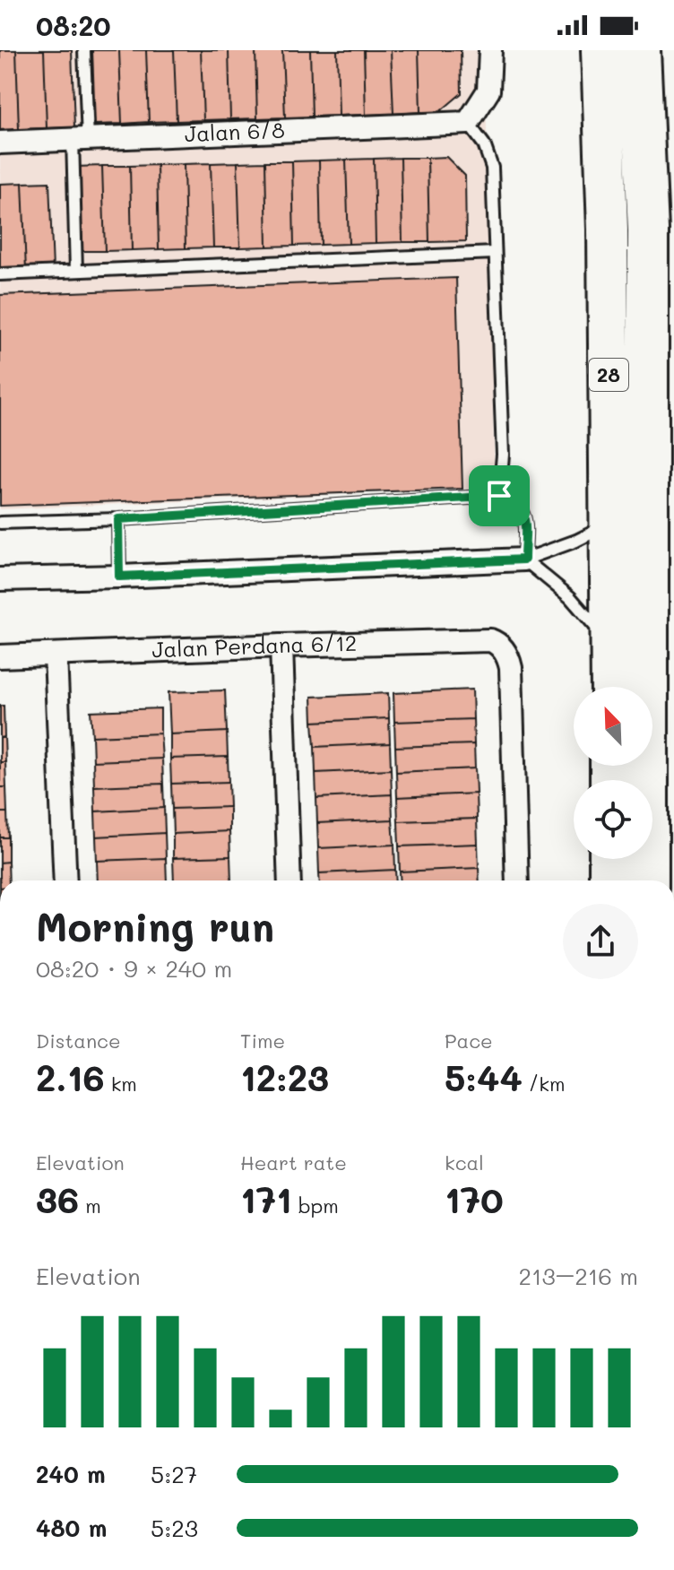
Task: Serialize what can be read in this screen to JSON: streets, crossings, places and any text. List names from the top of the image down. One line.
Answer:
{"streets":{"highway":["28"],"street":["Jalan 6/8","Jalan Perdana 6/12"]},"north":"top left","page":{"status":"08:20","heading":["Morning run","08:20 · 9 × 240 m"],"stats":[["Distance","2.16 km"],["Time","12:23"],["Pace","5:44 /km"],["Elevation","36 m"],["Heart rate","171 bpm"],["kcal","170"]],"chart":["Elevation","213–216 m"],"list":[{"name":"240 m","note":"5:27"},{"name":"480 m","note":"5:23"}]}}
